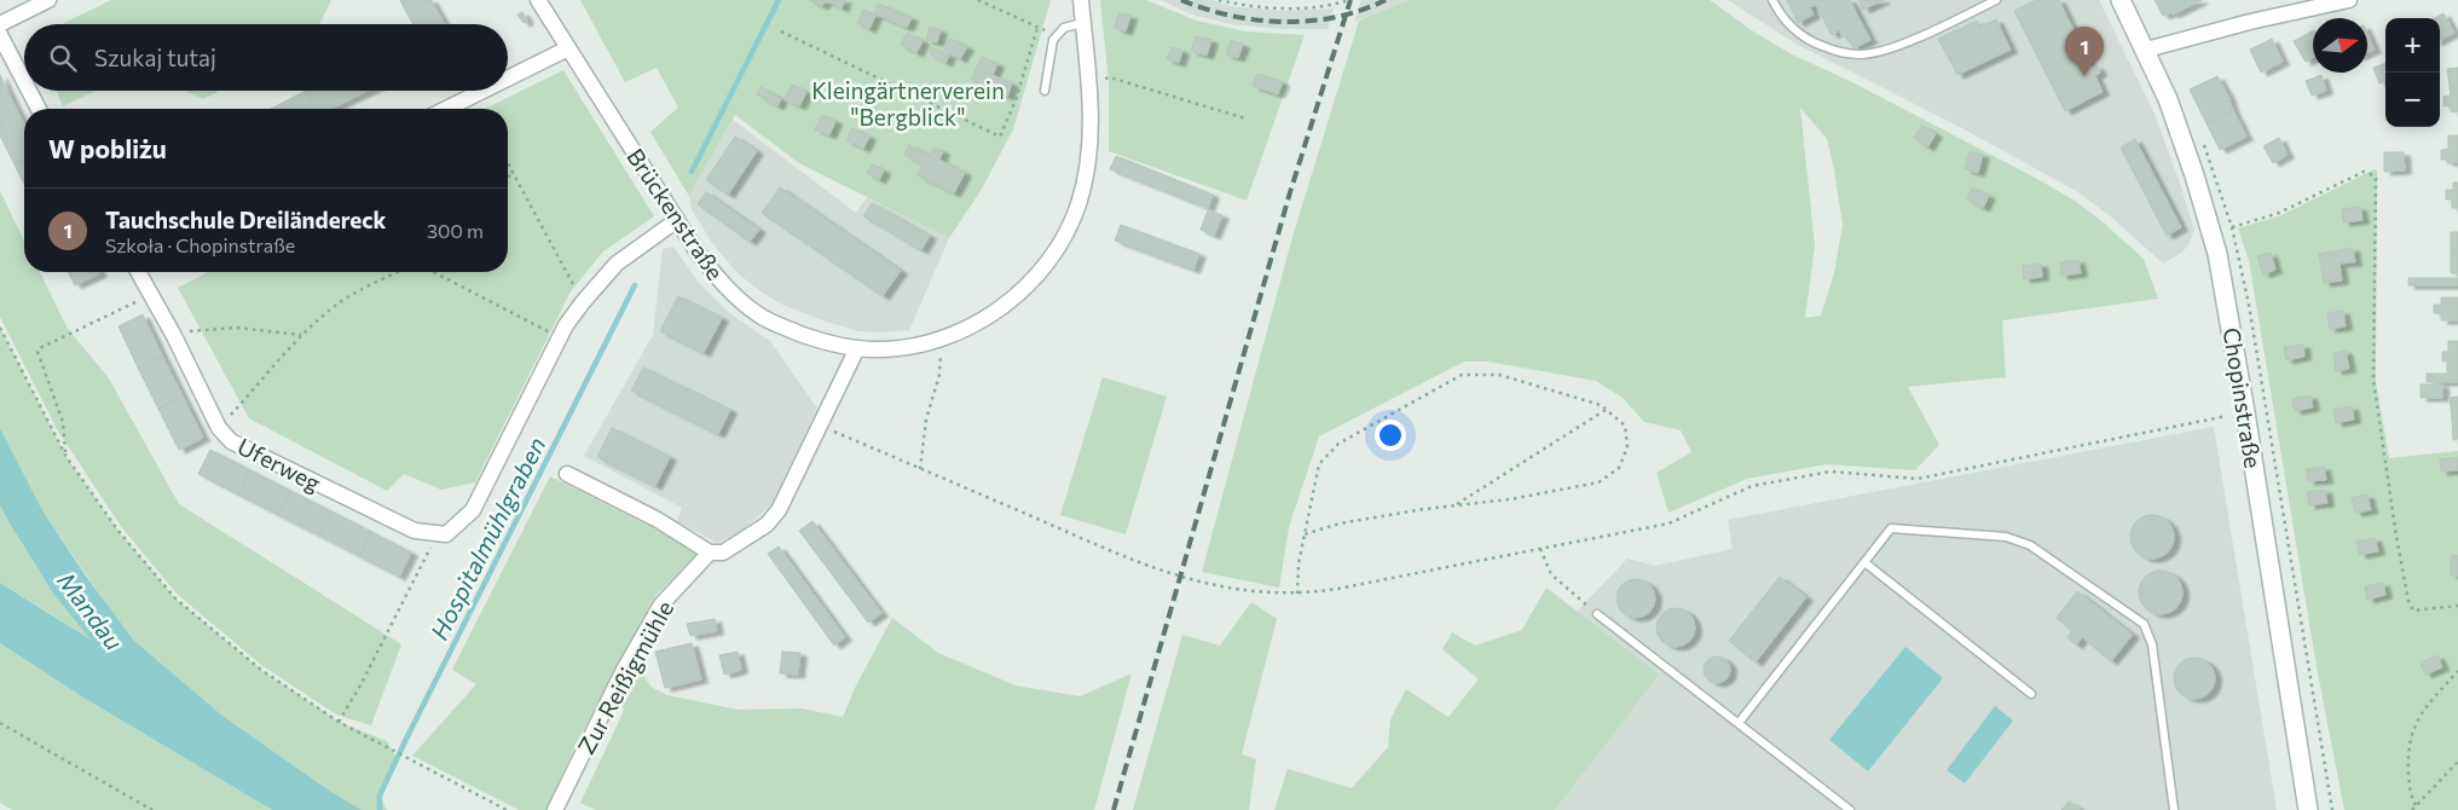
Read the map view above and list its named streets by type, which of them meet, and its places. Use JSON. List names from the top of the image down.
{
  "streets": {
    "main road": ["Chopinstraße"],
    "street": ["Brückenstraße", "Uferweg", "Zur Reißigmühle"]
  },
  "crossings": [
    ["Brückenstraße", "Zur Reißigmühle"]
  ],
  "water": ["Hospitalmühlgraben", "Mandau"],
  "parks": ["Kleingärtnerverein \"Bergblick\""],
  "north": "right",
  "page": {
    "map_buttons": ["+", "−"],
    "search": "Szukaj tutaj",
    "pins": "1",
    "heading": "W pobliżu",
    "list": [
      {
        "mark": "1",
        "name": "Tauchschule Dreiländereck",
        "note": "Szkoła · Chopinstraße",
        "value": "300 m"
      }
    ]
  }
}
